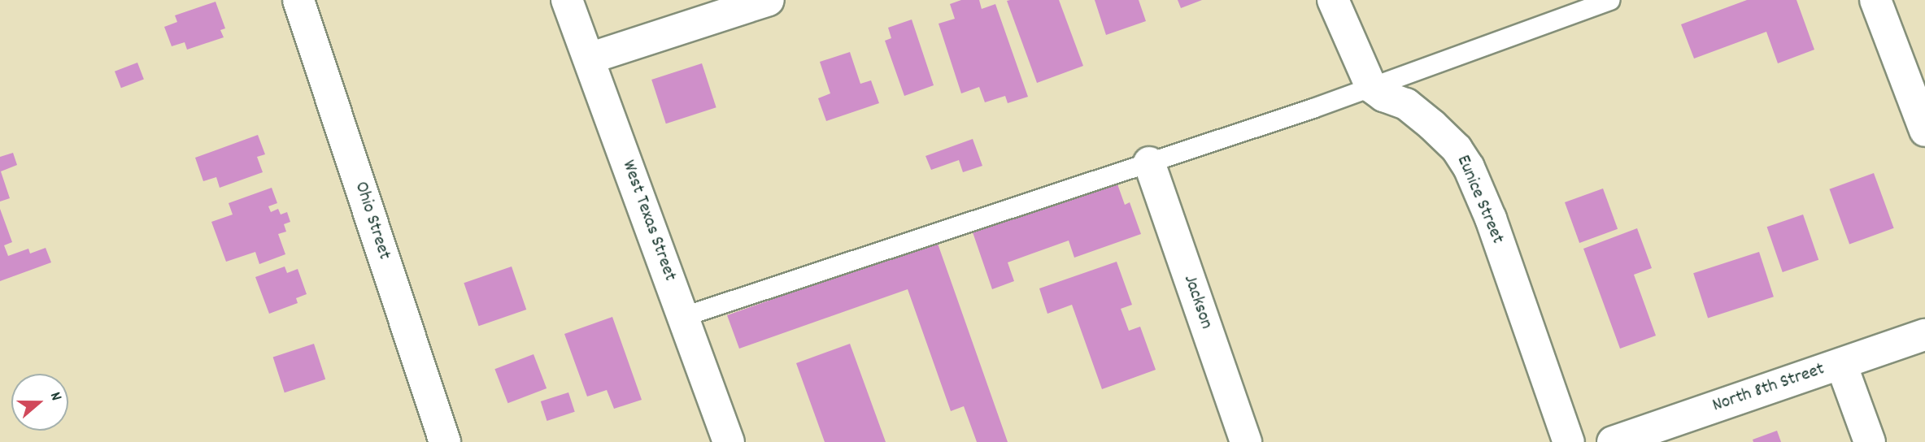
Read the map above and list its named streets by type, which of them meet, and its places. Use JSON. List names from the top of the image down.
{
  "streets": {
    "street": [
      "Eunice Street",
      "Ohio Street",
      "West Texas Street",
      "Jackson",
      "North 8th Street"
    ]
  },
  "north": "right"
}
